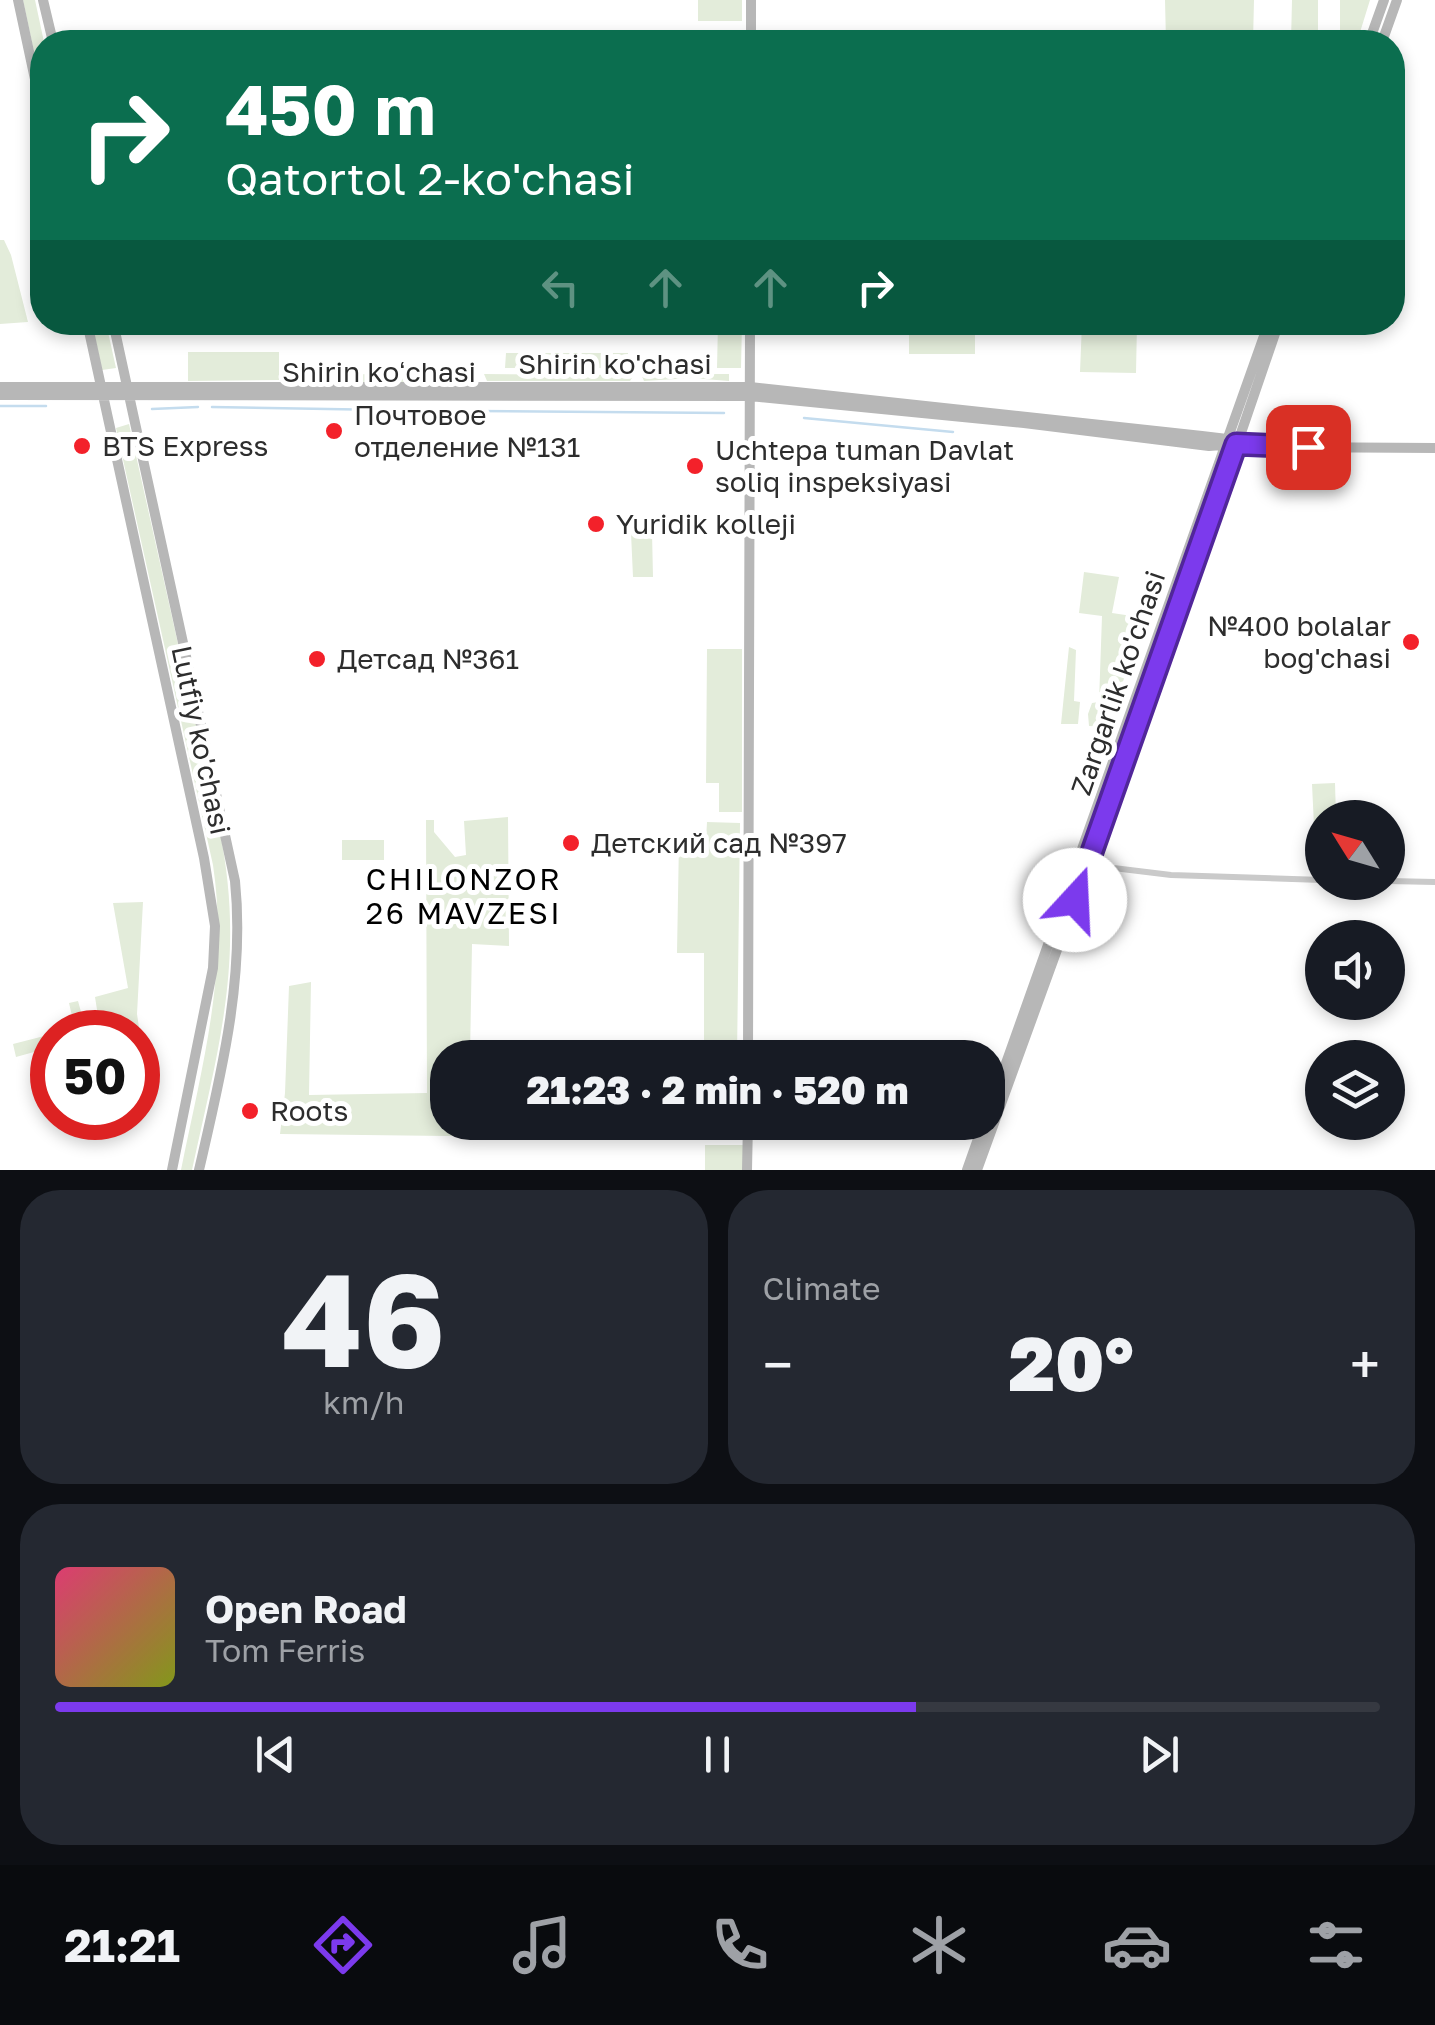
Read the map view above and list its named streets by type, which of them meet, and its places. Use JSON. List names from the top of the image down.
{
  "streets": {
    "main road": ["Shirin ko'chasi", "Zargarlik ko'chasi", "Lutfiy ko'chasi"]
  },
  "crossings": [
    ["Shirin ko'chasi", "Zargarlik ko'chasi"],
    ["Shirin ko'chasi", "Lutfiy ko'chasi"]
  ],
  "districts": ["CHILONZOR 26 MAVZESI"],
  "places": [
    "Почтовое отделение №131",
    "BTS Express",
    "Uchtepa tuman Davlat soliq inspeksiyasi",
    "Yuridik kolleji",
    "№400 bolalar bog'chasi",
    "Детсад №361",
    "Детский сад №397",
    "Roots"
  ],
  "north": "top left",
  "page": {
    "turn": ["450 m", "Qatortol 2-ko'chasi"],
    "limit": "50",
    "trip": "21:23 · 2 min · 520 m",
    "tile": [
      ["46", "km/h"],
      "Climate"
    ],
    "heat": ["−", "20°", "+"],
    "song": ["Open Road", "Tom Ferris"],
    "tabs": "21:21"
  }
}
